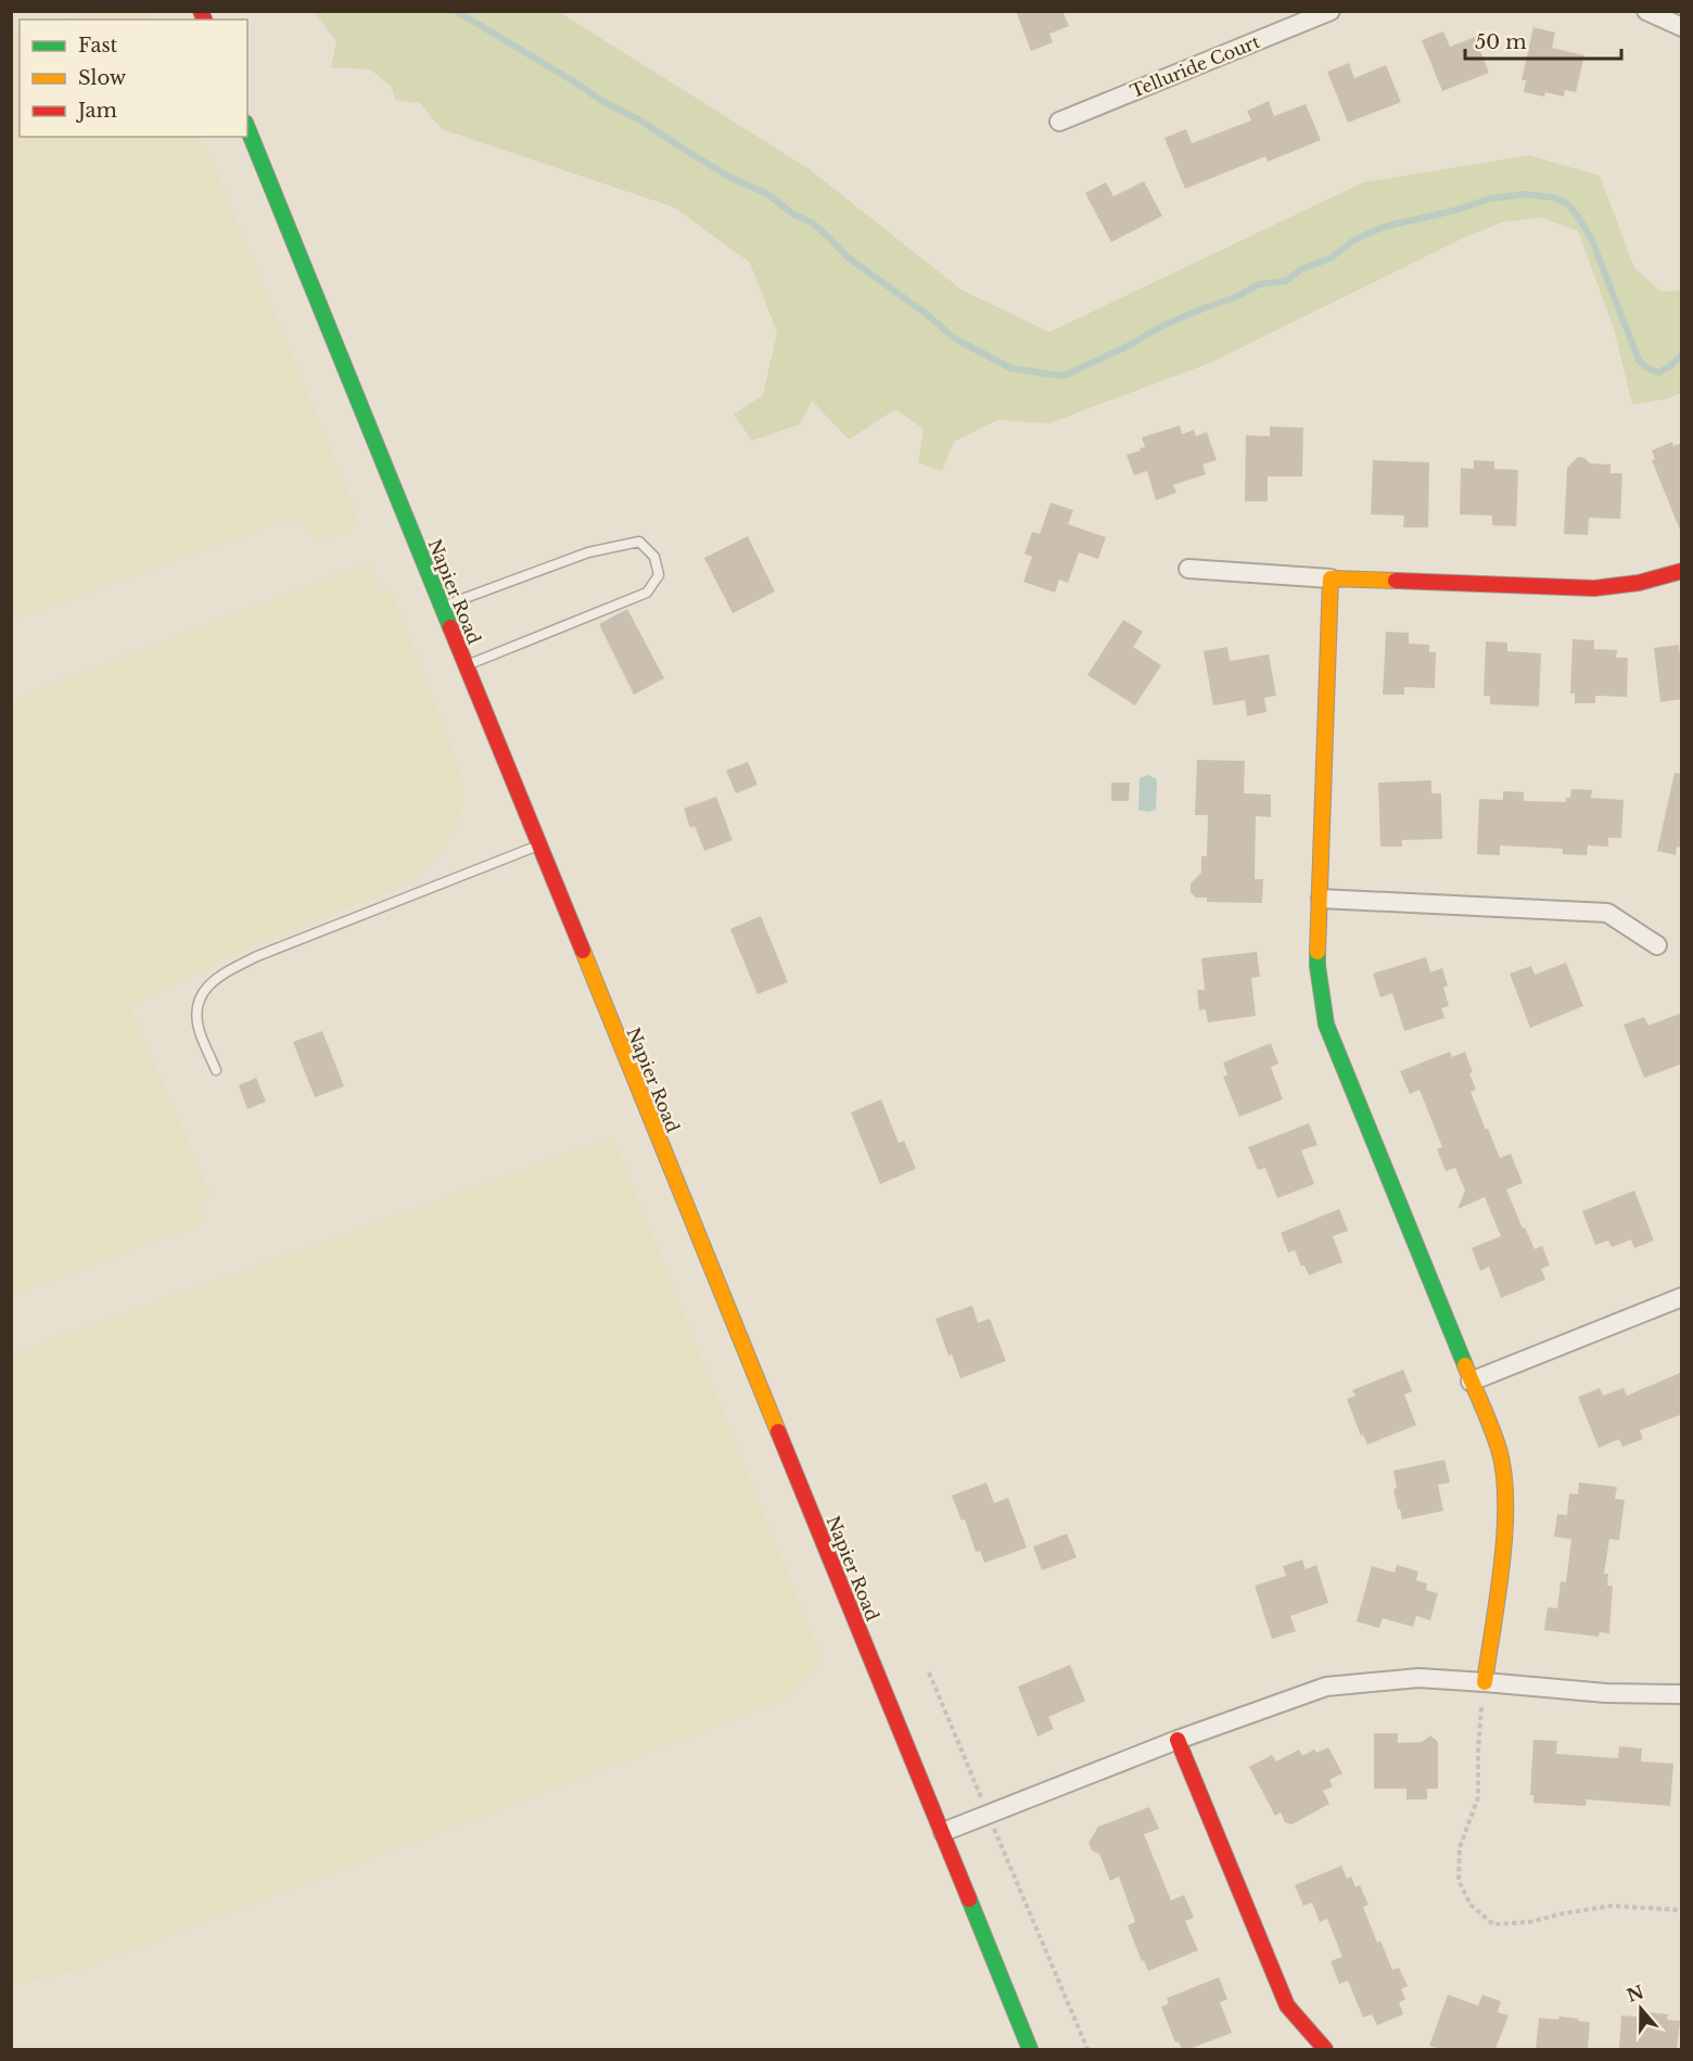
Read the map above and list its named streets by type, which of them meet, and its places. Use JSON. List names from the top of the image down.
{
  "streets": {
    "street": ["Telluride Court", "Napier Road"]
  },
  "legend": ["Fast", "Slow", "Jam"],
  "scale_bar": "50 m",
  "north": "top"
}
